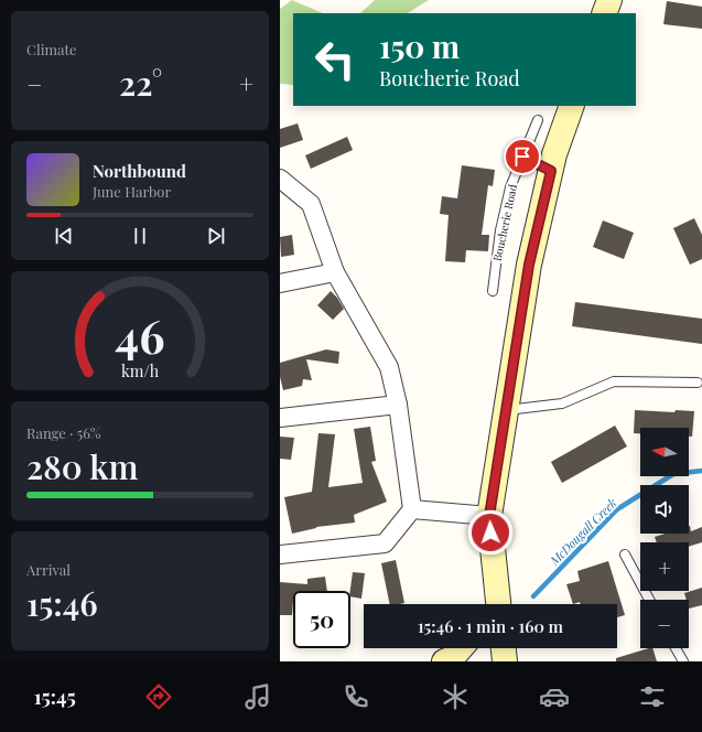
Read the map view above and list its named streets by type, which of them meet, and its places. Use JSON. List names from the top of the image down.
{
  "streets": {
    "lane": ["Boucherie Road"]
  },
  "water": ["McDougall Creek"],
  "north": "left",
  "page": {
    "tile": [
      "Climate",
      ["Range · 56%", "280 km"],
      ["Arrival", "15:46"]
    ],
    "turn": ["150 m", "Boucherie Road"],
    "heat": ["−", "22°", "+"],
    "song": ["Northbound", "June Harbor"],
    "map_buttons": ["+", "−"],
    "limit": "50",
    "trip": "15:46 · 1 min · 160 m",
    "tabs": "15:45",
    "gauge": ["46", "km/h"]
  }
}
